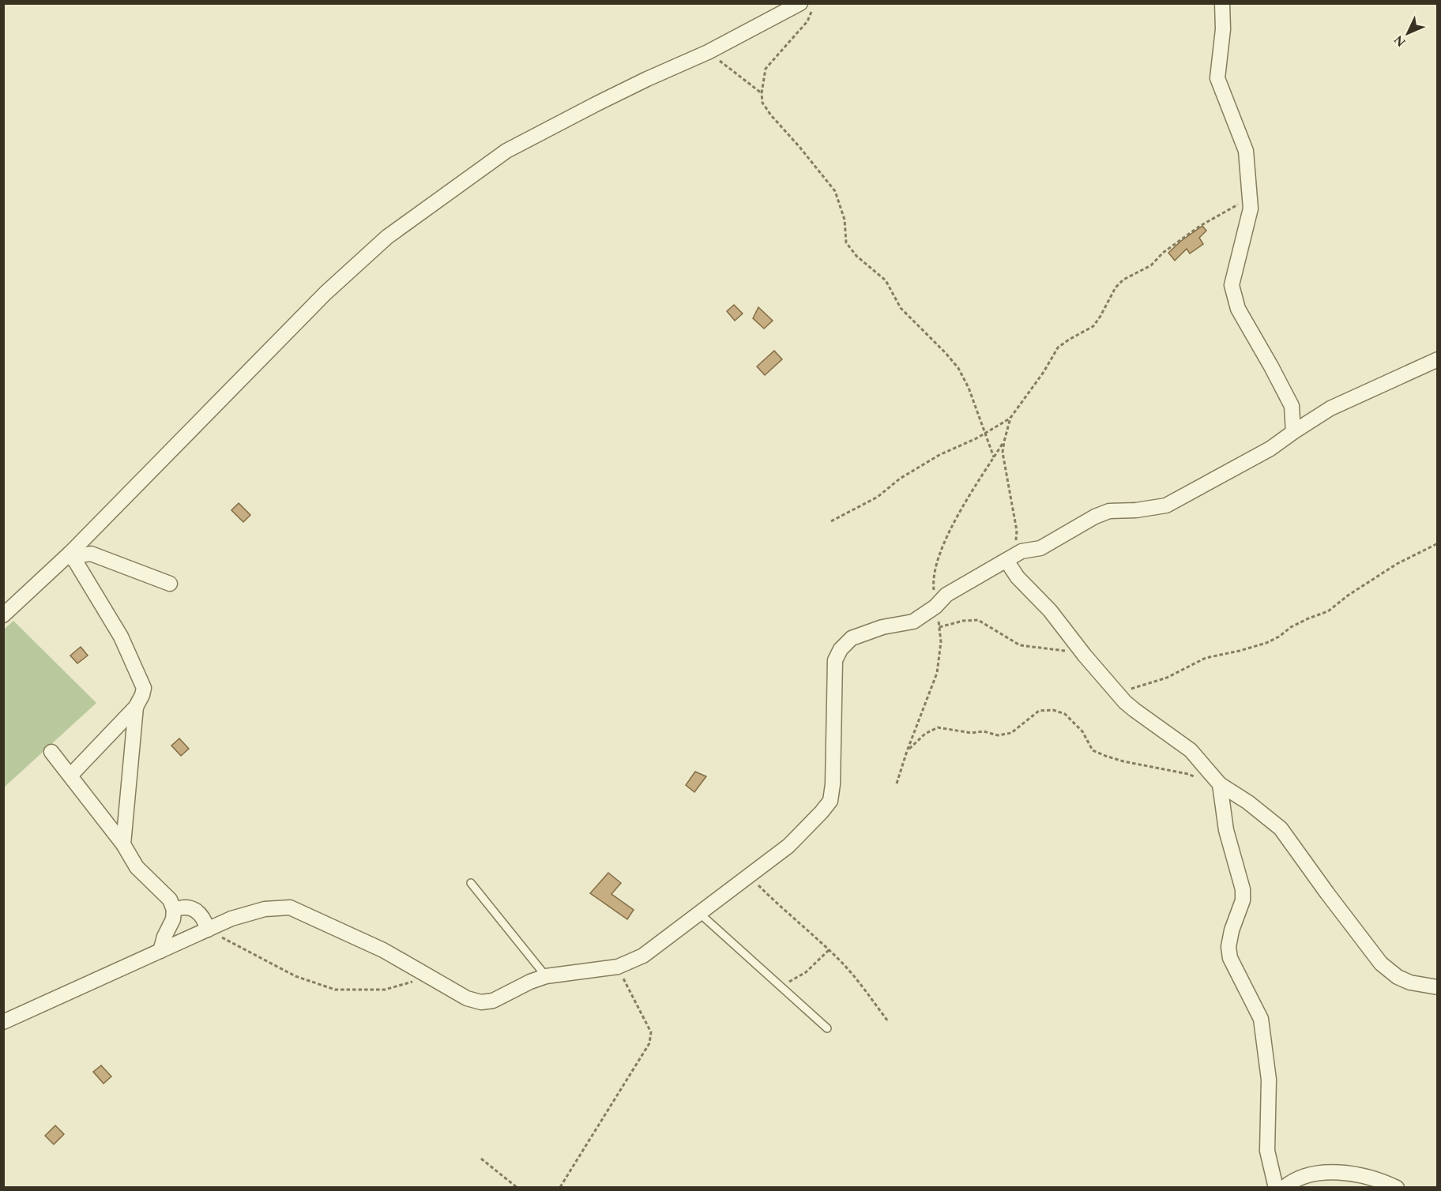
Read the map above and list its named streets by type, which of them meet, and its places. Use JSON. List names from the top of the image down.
{
  "north": "bottom left"
}
